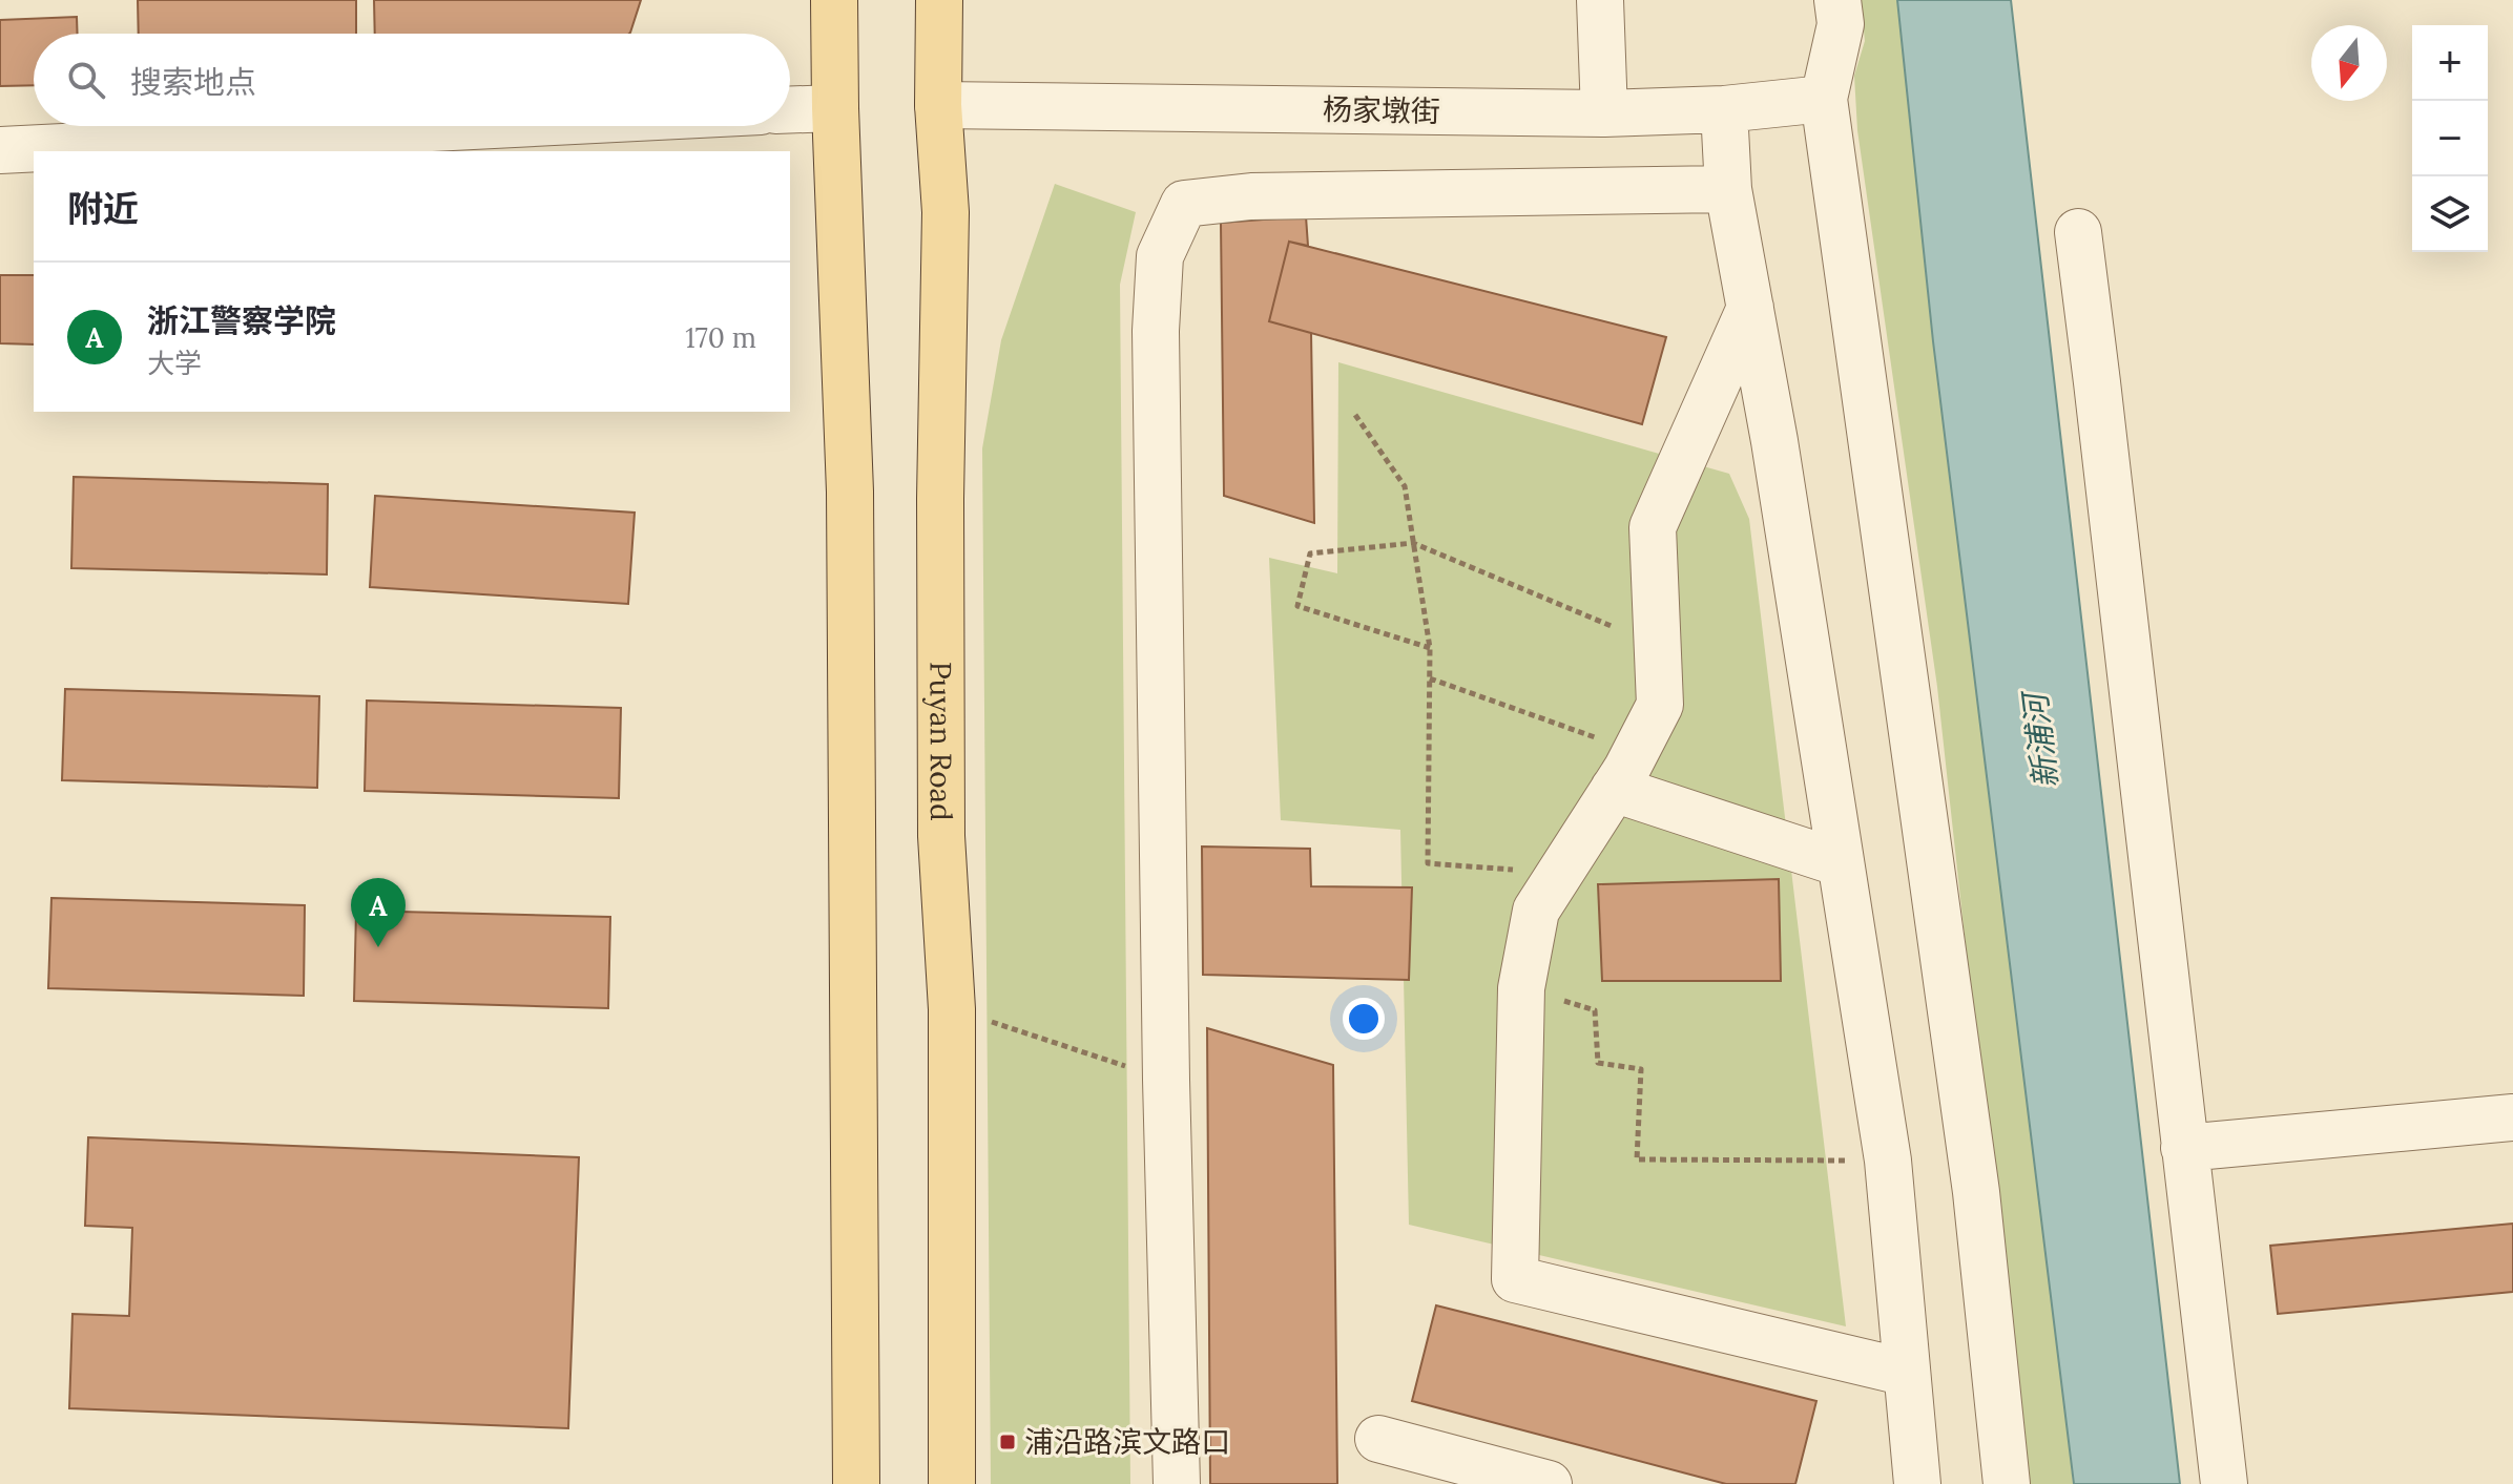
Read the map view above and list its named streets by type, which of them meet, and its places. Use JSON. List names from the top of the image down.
{
  "streets": {
    "main road": ["Puyan Road"],
    "street": ["杨家墩街"]
  },
  "crossings": [
    ["杨家墩街", "Puyan Road"]
  ],
  "water": ["新浦河"],
  "places": {
    "transit": ["浦沿路滨文路口"]
  },
  "north": "bottom",
  "page": {
    "map_buttons": ["+", "−"],
    "search": "搜索地点",
    "heading": "附近",
    "list": [
      {
        "mark": "A",
        "name": "浙江警察学院",
        "note": "大学",
        "value": "170 m"
      }
    ],
    "pins": "A"
  }
}
